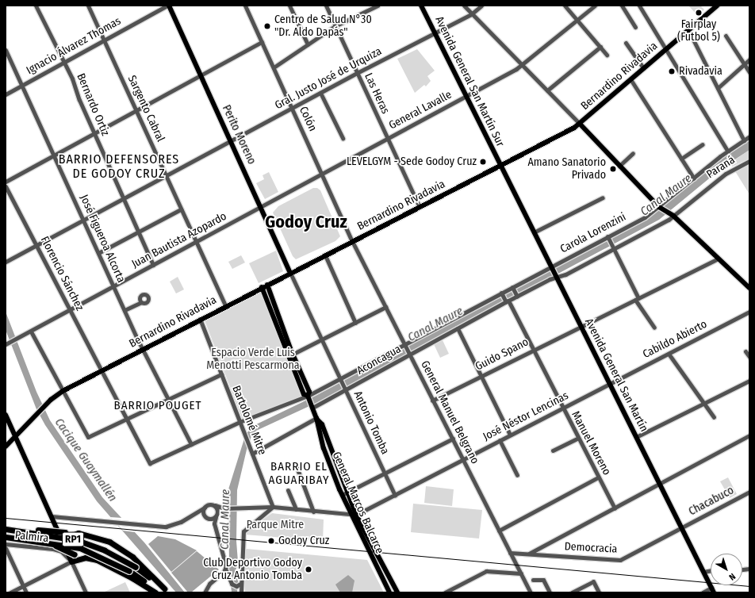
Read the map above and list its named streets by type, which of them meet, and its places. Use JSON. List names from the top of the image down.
{
  "streets": {
    "highway": ["RP1"],
    "main road": [
      "Bernardino Rivadavia",
      "Avenida General San Martín Sur",
      "Perito Moreno",
      "Avenida General San Martín",
      "General Marcos Balcarce"
    ],
    "street": [
      "Ignacio Álvarez Thomas",
      "Gral. Justo José de Urquiza",
      "Las Heras",
      "Bernardo Ortiz",
      "Sargento Cabral",
      "General Lavalle",
      "Colón",
      "Paraná",
      "Carola Lorenzini",
      "José Figueroa Alcorta",
      "Juan Bautista Azopardo",
      "Florencio Sánchez",
      "Cabildo Abierto",
      "Guido Spano",
      "Aconcagua",
      "General Manuel Belgrano",
      "José Néstor Lencinas",
      "Bartolomé Mitre",
      "Antonio Tomba",
      "Manuel Moreno",
      "Chacabuco",
      "Palmira",
      "Democracia"
    ]
  },
  "crossings": [
    ["Ignacio Álvarez Thomas", "Bernardo Ortiz"],
    ["Ignacio Álvarez Thomas", "Sargento Cabral"],
    ["Ignacio Álvarez Thomas", "Perito Moreno"],
    ["Ignacio Álvarez Thomas", "José Figueroa Alcorta"],
    ["Bernardino Rivadavia", "Avenida General San Martín Sur"],
    ["Bernardino Rivadavia", "Las Heras"],
    ["Bernardino Rivadavia", "Sargento Cabral"],
    ["Bernardino Rivadavia", "Colón"],
    ["Bernardino Rivadavia", "Perito Moreno"],
    ["Bernardino Rivadavia", "José Figueroa Alcorta"],
    ["Bernardino Rivadavia", "Florencio Sánchez"],
    ["Bernardino Rivadavia", "Avenida General San Martín"],
    ["Bernardino Rivadavia", "General Manuel Belgrano"],
    ["Bernardino Rivadavia", "Bartolomé Mitre"],
    ["Bernardino Rivadavia", "Antonio Tomba"],
    ["Bernardino Rivadavia", "General Marcos Balcarce"],
    ["Gral. Justo José de Urquiza", "Avenida General San Martín Sur"],
    ["Gral. Justo José de Urquiza", "Las Heras"],
    ["Gral. Justo José de Urquiza", "Bernardo Ortiz"],
    ["Gral. Justo José de Urquiza", "Sargento Cabral"],
    ["Gral. Justo José de Urquiza", "Colón"],
    ["Gral. Justo José de Urquiza", "Perito Moreno"],
    ["Gral. Justo José de Urquiza", "José Figueroa Alcorta"],
    ["Gral. Justo José de Urquiza", "Florencio Sánchez"],
    ["Avenida General San Martín Sur", "General Lavalle"],
    ["Avenida General San Martín Sur", "Avenida General San Martín"],
    ["Las Heras", "General Lavalle"],
    ["Bernardo Ortiz", "Juan Bautista Azopardo"],
    ["Sargento Cabral", "Juan Bautista Azopardo"],
    ["General Lavalle", "Colón"],
    ["General Lavalle", "Perito Moreno"],
    ["General Lavalle", "Juan Bautista Azopardo"],
    ["Colón", "General Manuel Belgrano"],
    ["Perito Moreno", "Juan Bautista Azopardo"],
    ["Perito Moreno", "Antonio Tomba"],
    ["Paraná", "Aconcagua"],
    ["Paraná", "Avenida General San Martín"],
    ["Carola Lorenzini", "José Figueroa Alcorta"],
    ["Carola Lorenzini", "Florencio Sánchez"],
    ["Carola Lorenzini", "Avenida General San Martín"],
    ["Carola Lorenzini", "General Manuel Belgrano"],
    ["Carola Lorenzini", "Bartolomé Mitre"],
    ["Carola Lorenzini", "Antonio Tomba"],
    ["Carola Lorenzini", "Manuel Moreno"],
    ["Carola Lorenzini", "General Marcos Balcarce"],
    ["José Figueroa Alcorta", "Juan Bautista Azopardo"],
    ["Juan Bautista Azopardo", "Florencio Sánchez"],
    ["Cabildo Abierto", "Avenida General San Martín"],
    ["Cabildo Abierto", "José Néstor Lencinas"],
    ["Guido Spano", "Avenida General San Martín"],
    ["Guido Spano", "General Manuel Belgrano"],
    ["Guido Spano", "Manuel Moreno"],
    ["Aconcagua", "Avenida General San Martín"],
    ["Aconcagua", "General Manuel Belgrano"],
    ["Aconcagua", "Antonio Tomba"],
    ["Aconcagua", "Manuel Moreno"],
    ["Aconcagua", "General Marcos Balcarce"],
    ["Avenida General San Martín", "José Néstor Lencinas"],
    ["Avenida General San Martín", "Chacabuco"],
    ["Avenida General San Martín", "Democracia"],
    ["General Manuel Belgrano", "José Néstor Lencinas"],
    ["General Manuel Belgrano", "Democracia"],
    ["José Néstor Lencinas", "Bartolomé Mitre"],
    ["José Néstor Lencinas", "Antonio Tomba"],
    ["José Néstor Lencinas", "Manuel Moreno"],
    ["José Néstor Lencinas", "General Marcos Balcarce"],
    ["Chacabuco", "Democracia"]
  ],
  "districts": [
    "BARRIO DEFENSORES DE GODOY CRUZ",
    "Godoy Cruz",
    "BARRIO POUGET",
    "BARRIO EL AGUARIBAY"
  ],
  "water": ["Canal Maure", "Cacique Guaymallén"],
  "parks": ["Espacio Verde Luis Menotti Pescarmona", "Parque Mitre"],
  "places": [
    "Fairplay (Futbol 5)",
    "Centro de Salud N°30 \"Dr. Aldo Dapás\"",
    "Rivadavia",
    "LEVELGYM - Sede Godoy Cruz",
    "Amano Sanatorio Privado",
    "Godoy Cruz",
    "Club Deportivo Godoy Cruz Antonio Tomba"
  ],
  "north": "bottom right"
}
